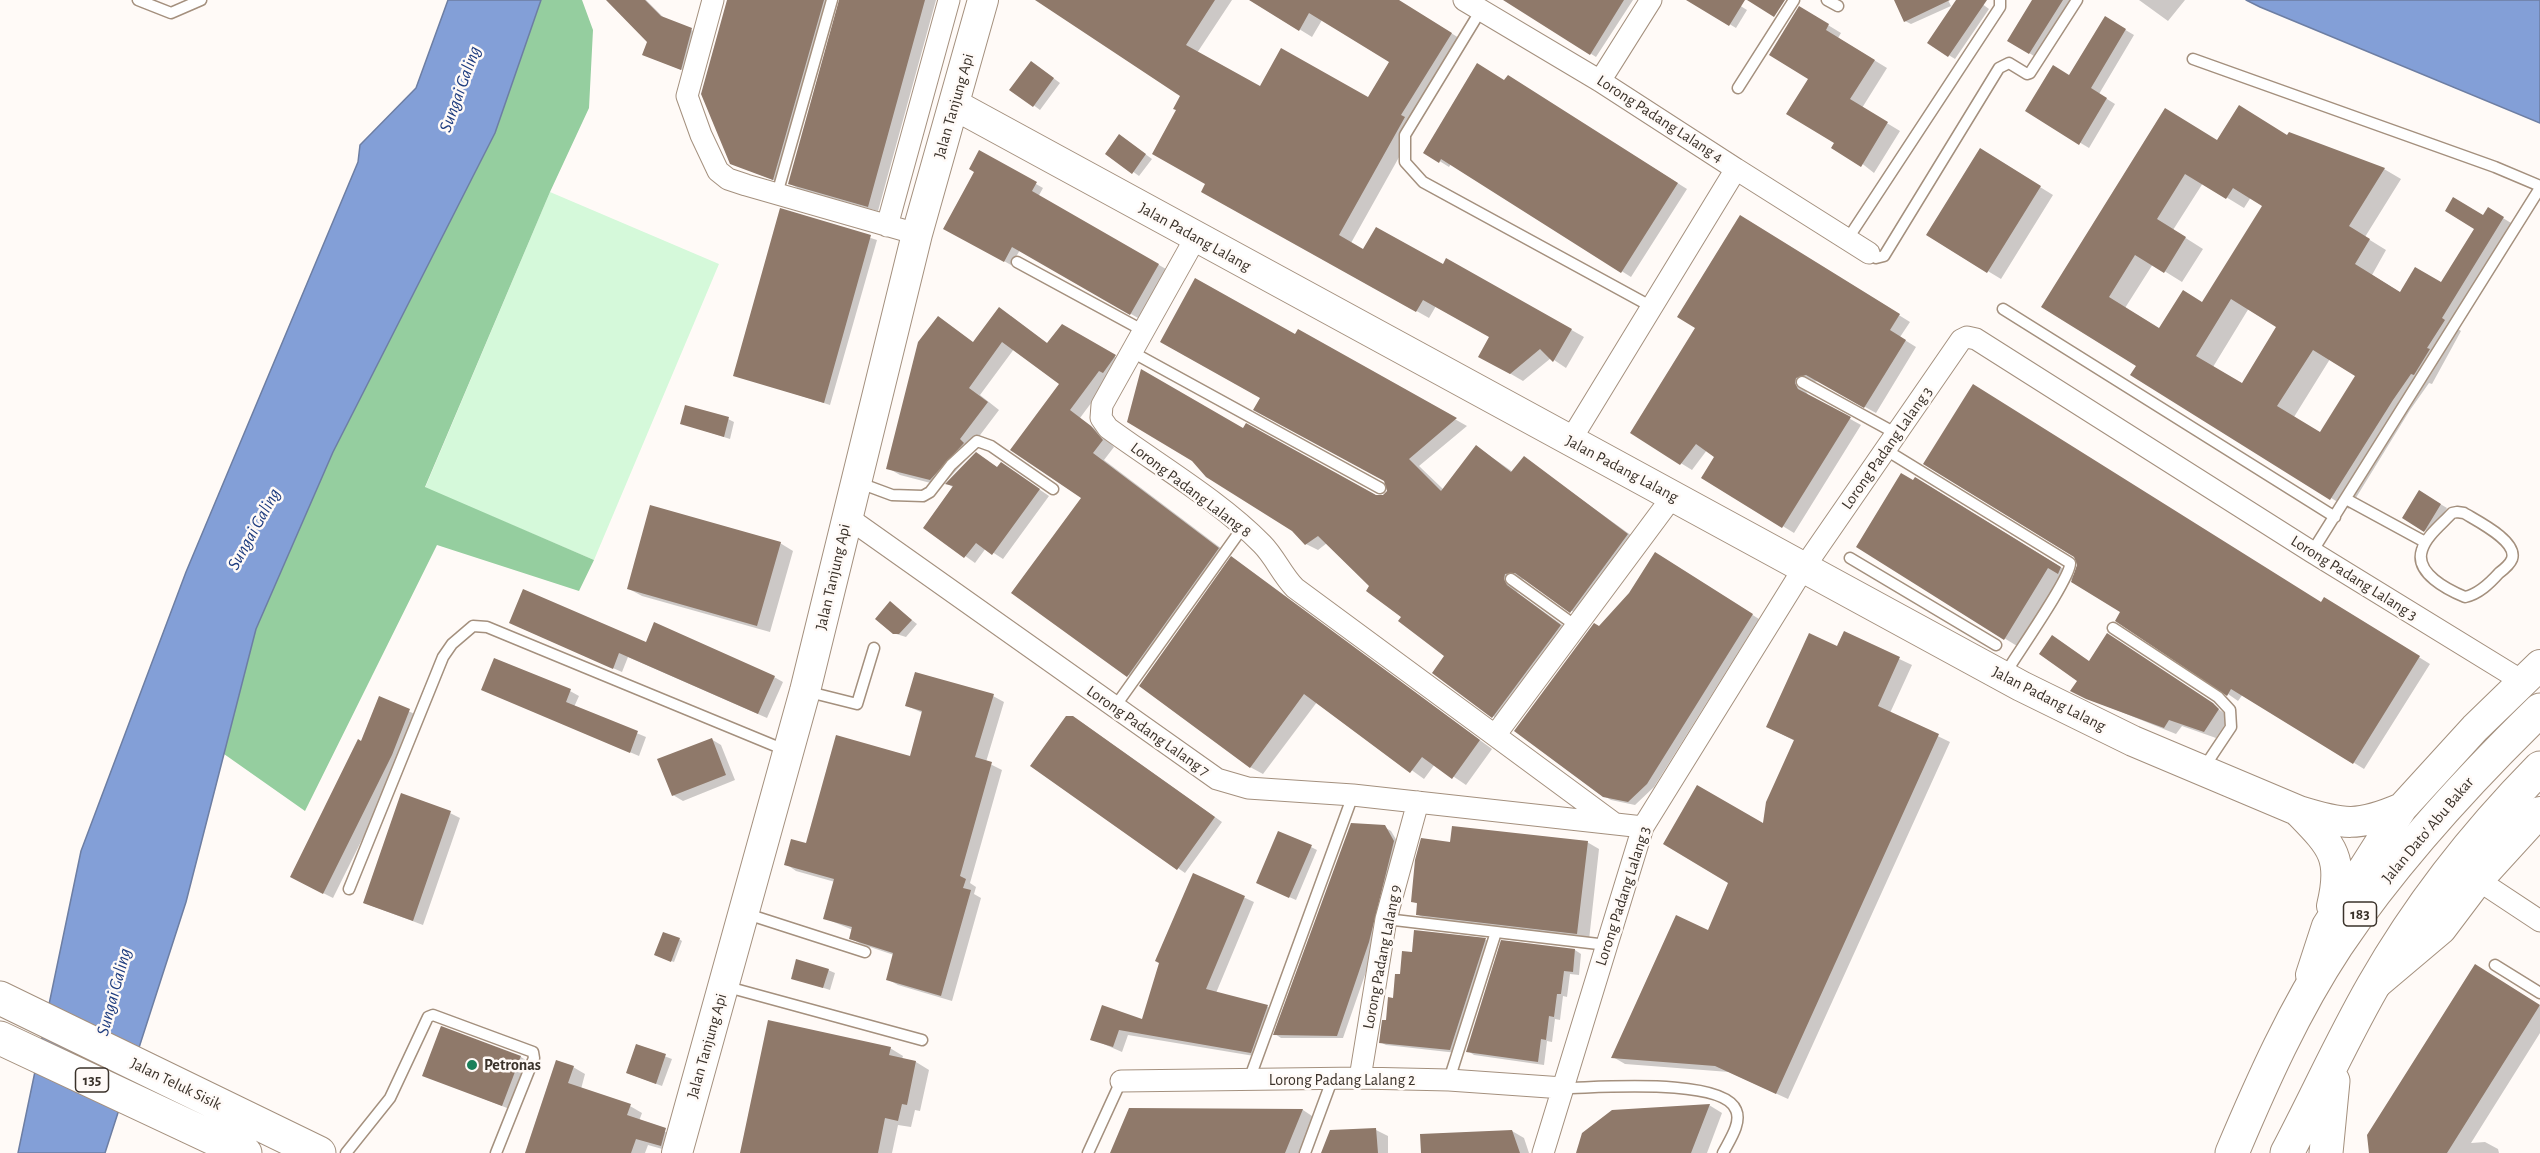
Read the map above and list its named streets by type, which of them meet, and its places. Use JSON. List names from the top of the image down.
{
  "streets": {
    "main road": [
      "Jalan Dato' Abu Bakar",
      "183",
      "135",
      "Jalan Teluk Sisik"
    ],
    "street": [
      "Jalan Tanjung Api",
      "Lorong Padang Lalang 4",
      "Jalan Padang Lalang",
      "Lorong Padang Lalang 3",
      "Lorong Padang Lalang 8",
      "Lorong Padang Lalang 7",
      "Lorong Padang Lalang 9",
      "Lorong Padang Lalang 2"
    ]
  },
  "crossings": [
    ["Jalan Tanjung Api", "Jalan Padang Lalang"],
    ["Jalan Tanjung Api", "Lorong Padang Lalang 7"],
    ["Lorong Padang Lalang 4", "Jalan Padang Lalang"],
    ["Jalan Padang Lalang", "Lorong Padang Lalang 3"],
    ["Jalan Padang Lalang", "Lorong Padang Lalang 8"],
    ["Lorong Padang Lalang 3", "Lorong Padang Lalang 7"],
    ["Lorong Padang Lalang 3", "Lorong Padang Lalang 2"],
    ["Lorong Padang Lalang 8", "Lorong Padang Lalang 7"],
    ["Lorong Padang Lalang 7", "Lorong Padang Lalang 9"],
    ["Lorong Padang Lalang 9", "Lorong Padang Lalang 2"]
  ],
  "water": ["Sungai Galing"],
  "places": ["Petronas"]
}
